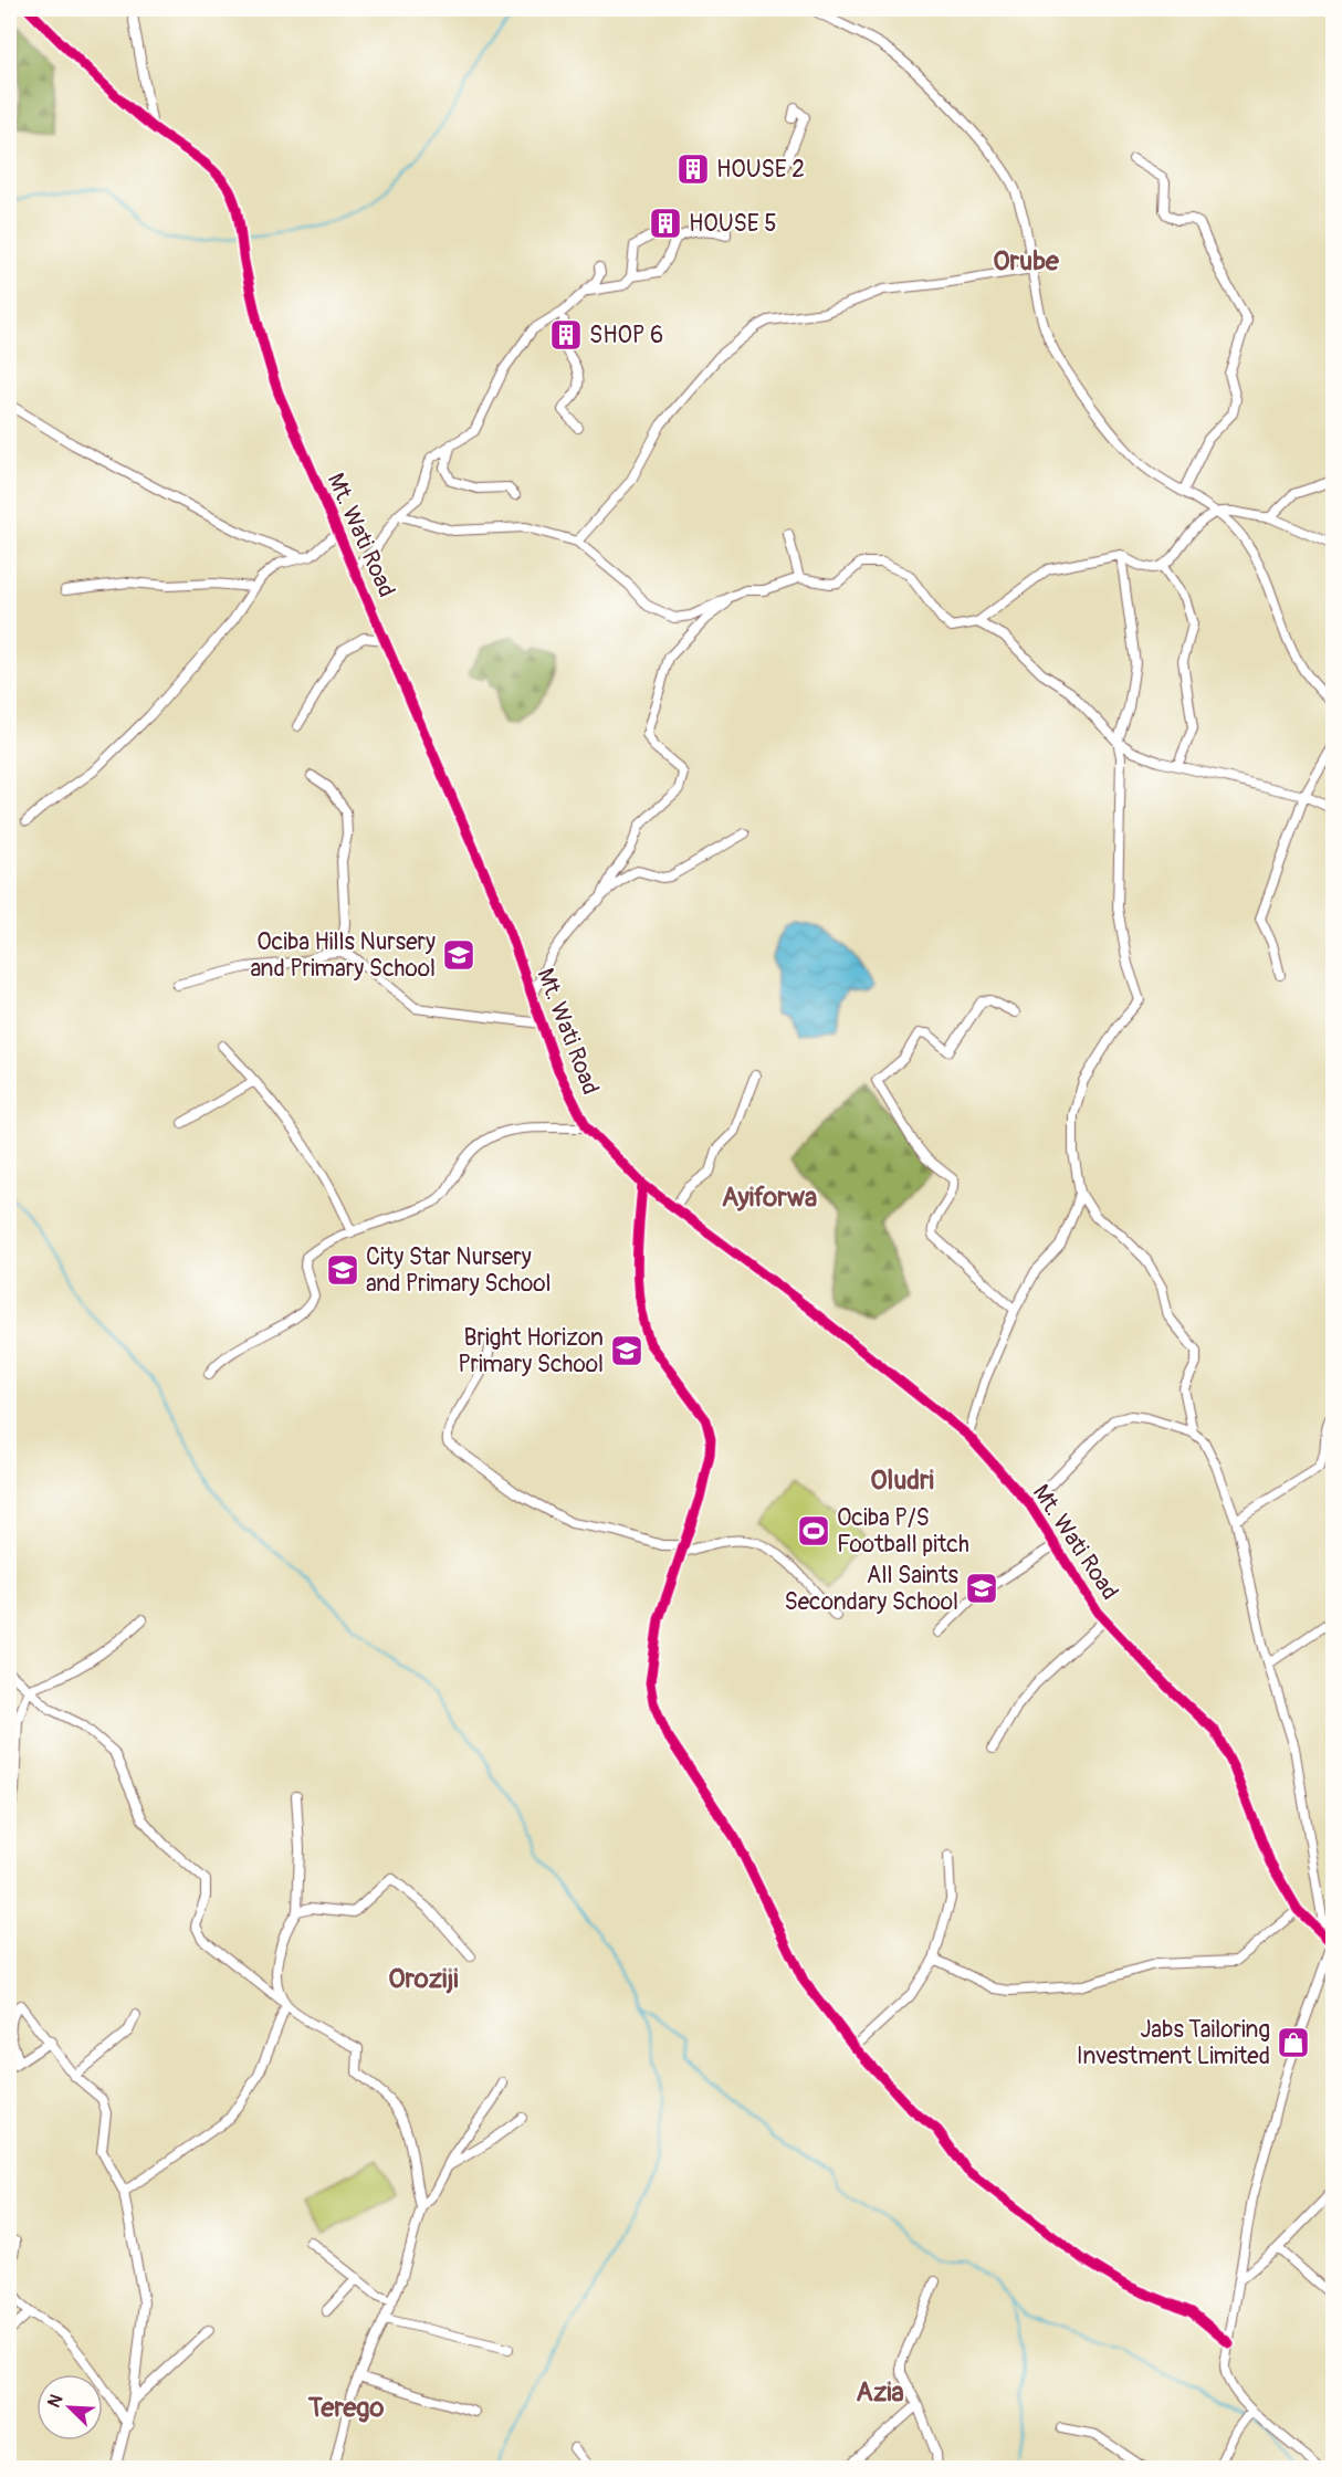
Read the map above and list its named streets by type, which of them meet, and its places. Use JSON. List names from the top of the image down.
{
  "streets": {
    "street": ["Mt. Wati Road"]
  },
  "districts": [
    "Orube",
    "Ayiforwa",
    "Oludri",
    "Oroziji",
    "Azia",
    "Terego"
  ],
  "places": {
    "building": ["HOUSE 2", "HOUSE 5", "SHOP 6"],
    "school or university": [
      "Ociba Hills Nursery and Primary School",
      "City Star Nursery and Primary School",
      "Bright Horizon Primary School",
      "All Saints Secondary School"
    ],
    "sports": ["Ociba P/S Football pitch"],
    "shop": ["Jabs Tailoring Investment Limited"]
  },
  "north": "top left"
}
